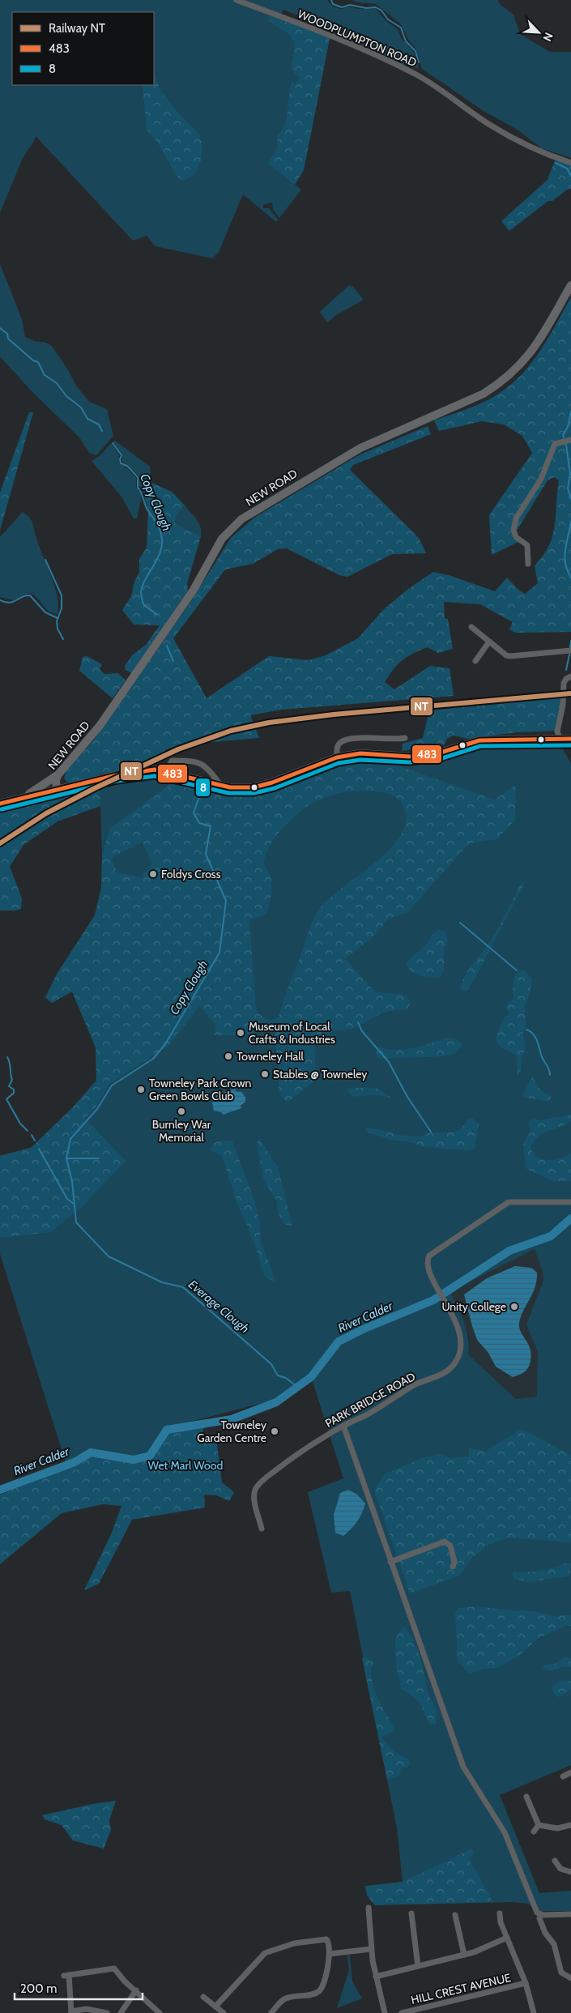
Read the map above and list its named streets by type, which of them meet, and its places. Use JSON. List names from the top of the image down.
{
  "streets": {
    "highway": ["NEW ROAD"],
    "street": ["WOODPLUMPTON ROAD", "PARK BRIDGE ROAD", "HILL CREST AVENUE"]
  },
  "water": ["Copy Clough", "Everage Clough", "River Calder"],
  "parks": ["Wet Marl Wood"],
  "places": [
    "Foldys Cross",
    "Museum of Local Crafts & Industries",
    "Towneley Hall",
    "Stables @ Towneley",
    "Towneley Park Crown Green Bowls Club",
    "Burnley War Memorial",
    "Unity College",
    "Towneley Garden Centre"
  ],
  "lines": ["rail line NT", "transit line 483", "transit line 8"],
  "legend": ["Railway NT", "483", "8"],
  "scale_bar": "200 m",
  "north": "bottom right"
}
